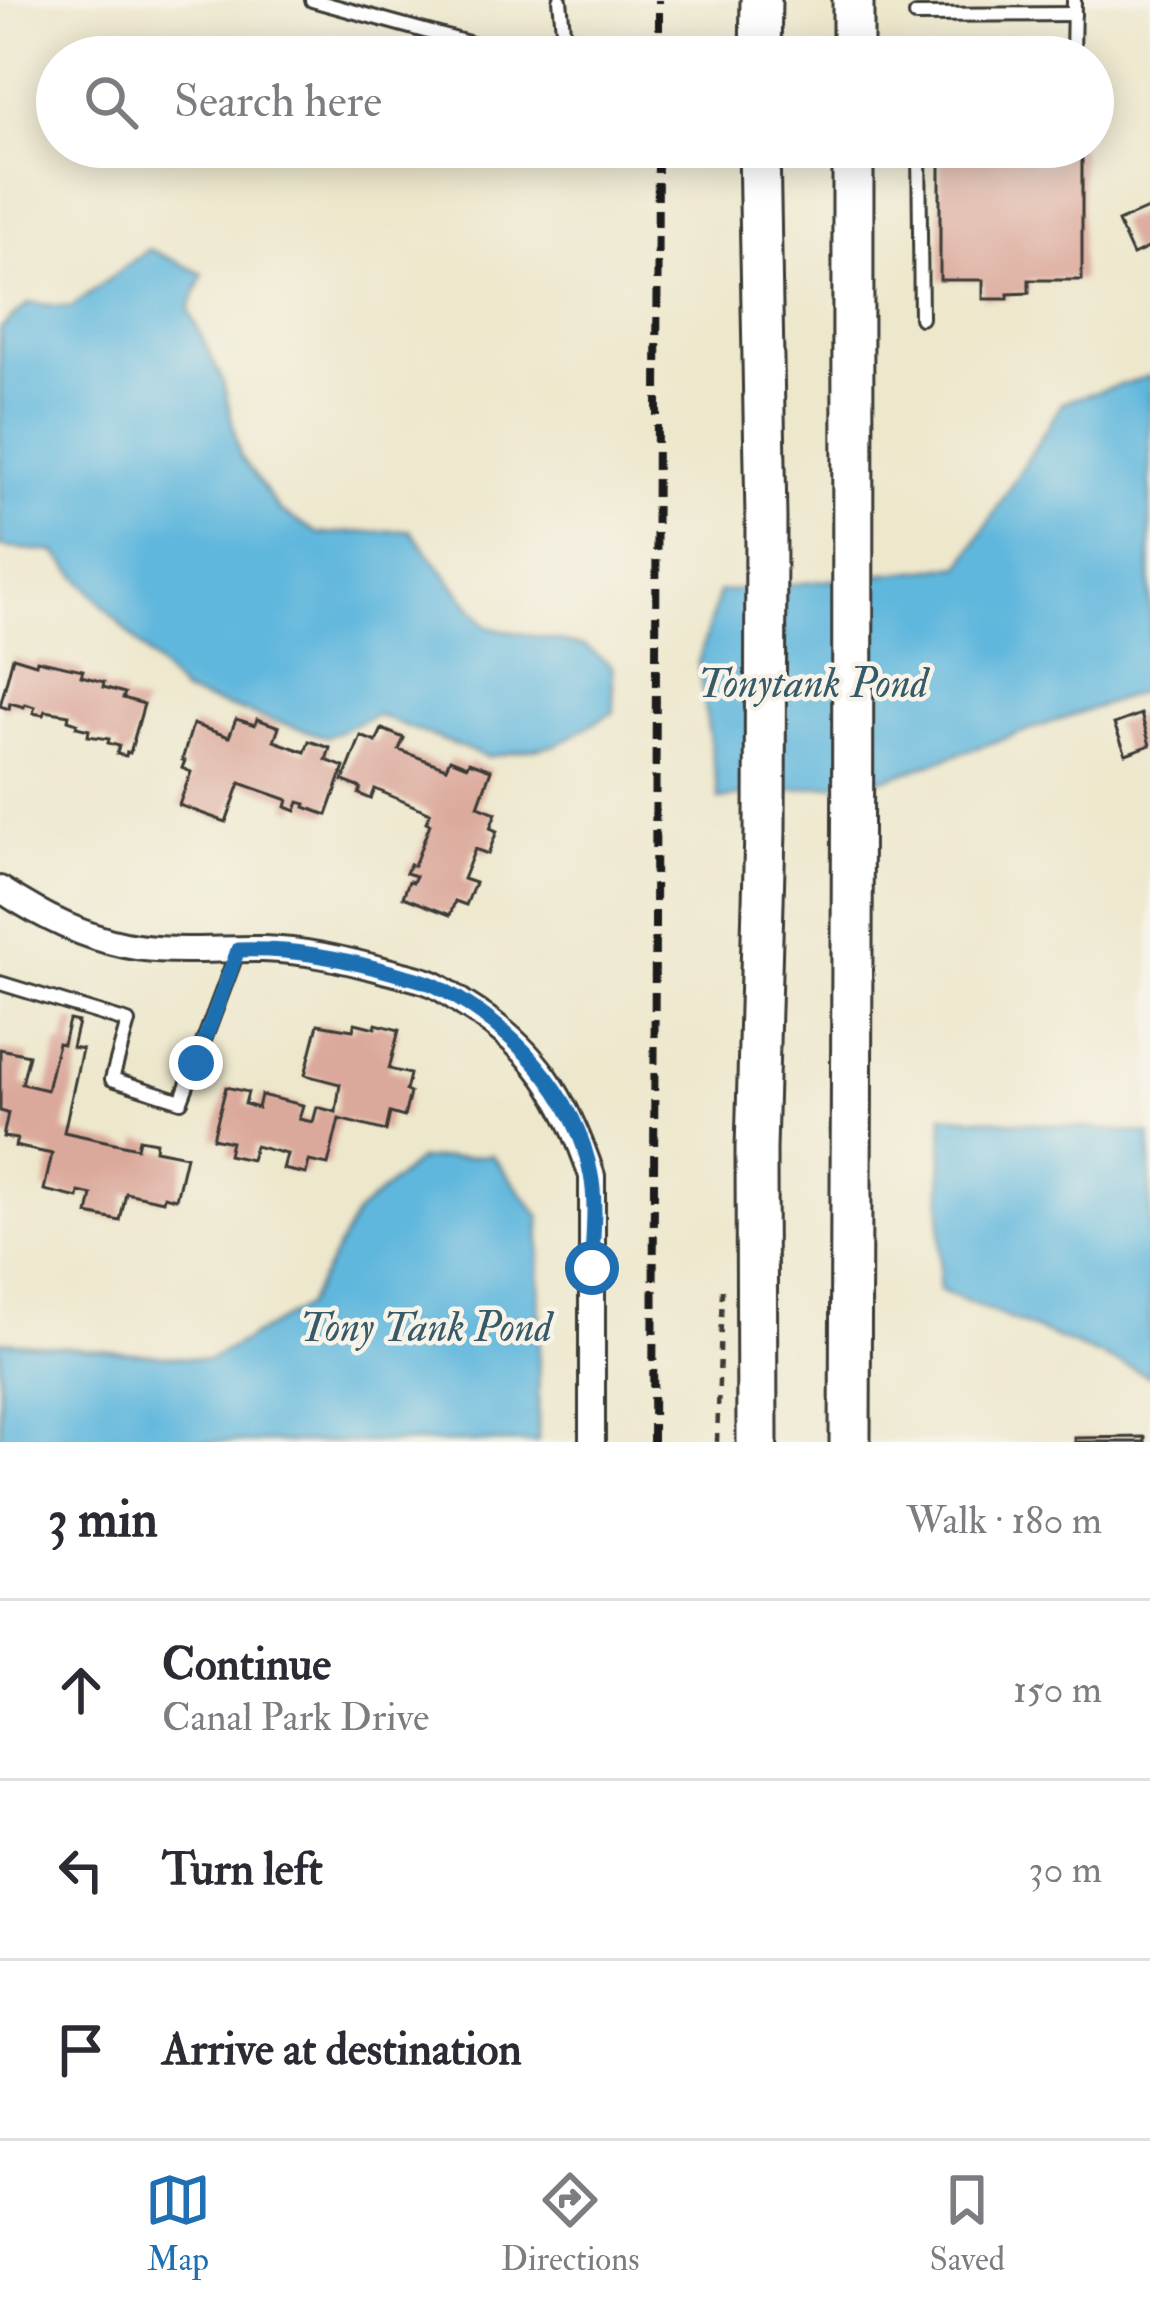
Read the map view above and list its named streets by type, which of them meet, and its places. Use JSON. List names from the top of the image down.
{
  "water": ["Tonytank Pond", "Tony Tank Pond"],
  "page": {
    "search": "Search here",
    "heading": ["3 min", "Walk · 180 m"],
    "list": [
      ["Continue", "Canal Park Drive", "150 m"],
      ["Turn left", "30 m"],
      "Arrive at destination"
    ],
    "nav": ["Map", "Directions", "Saved"]
  }
}
